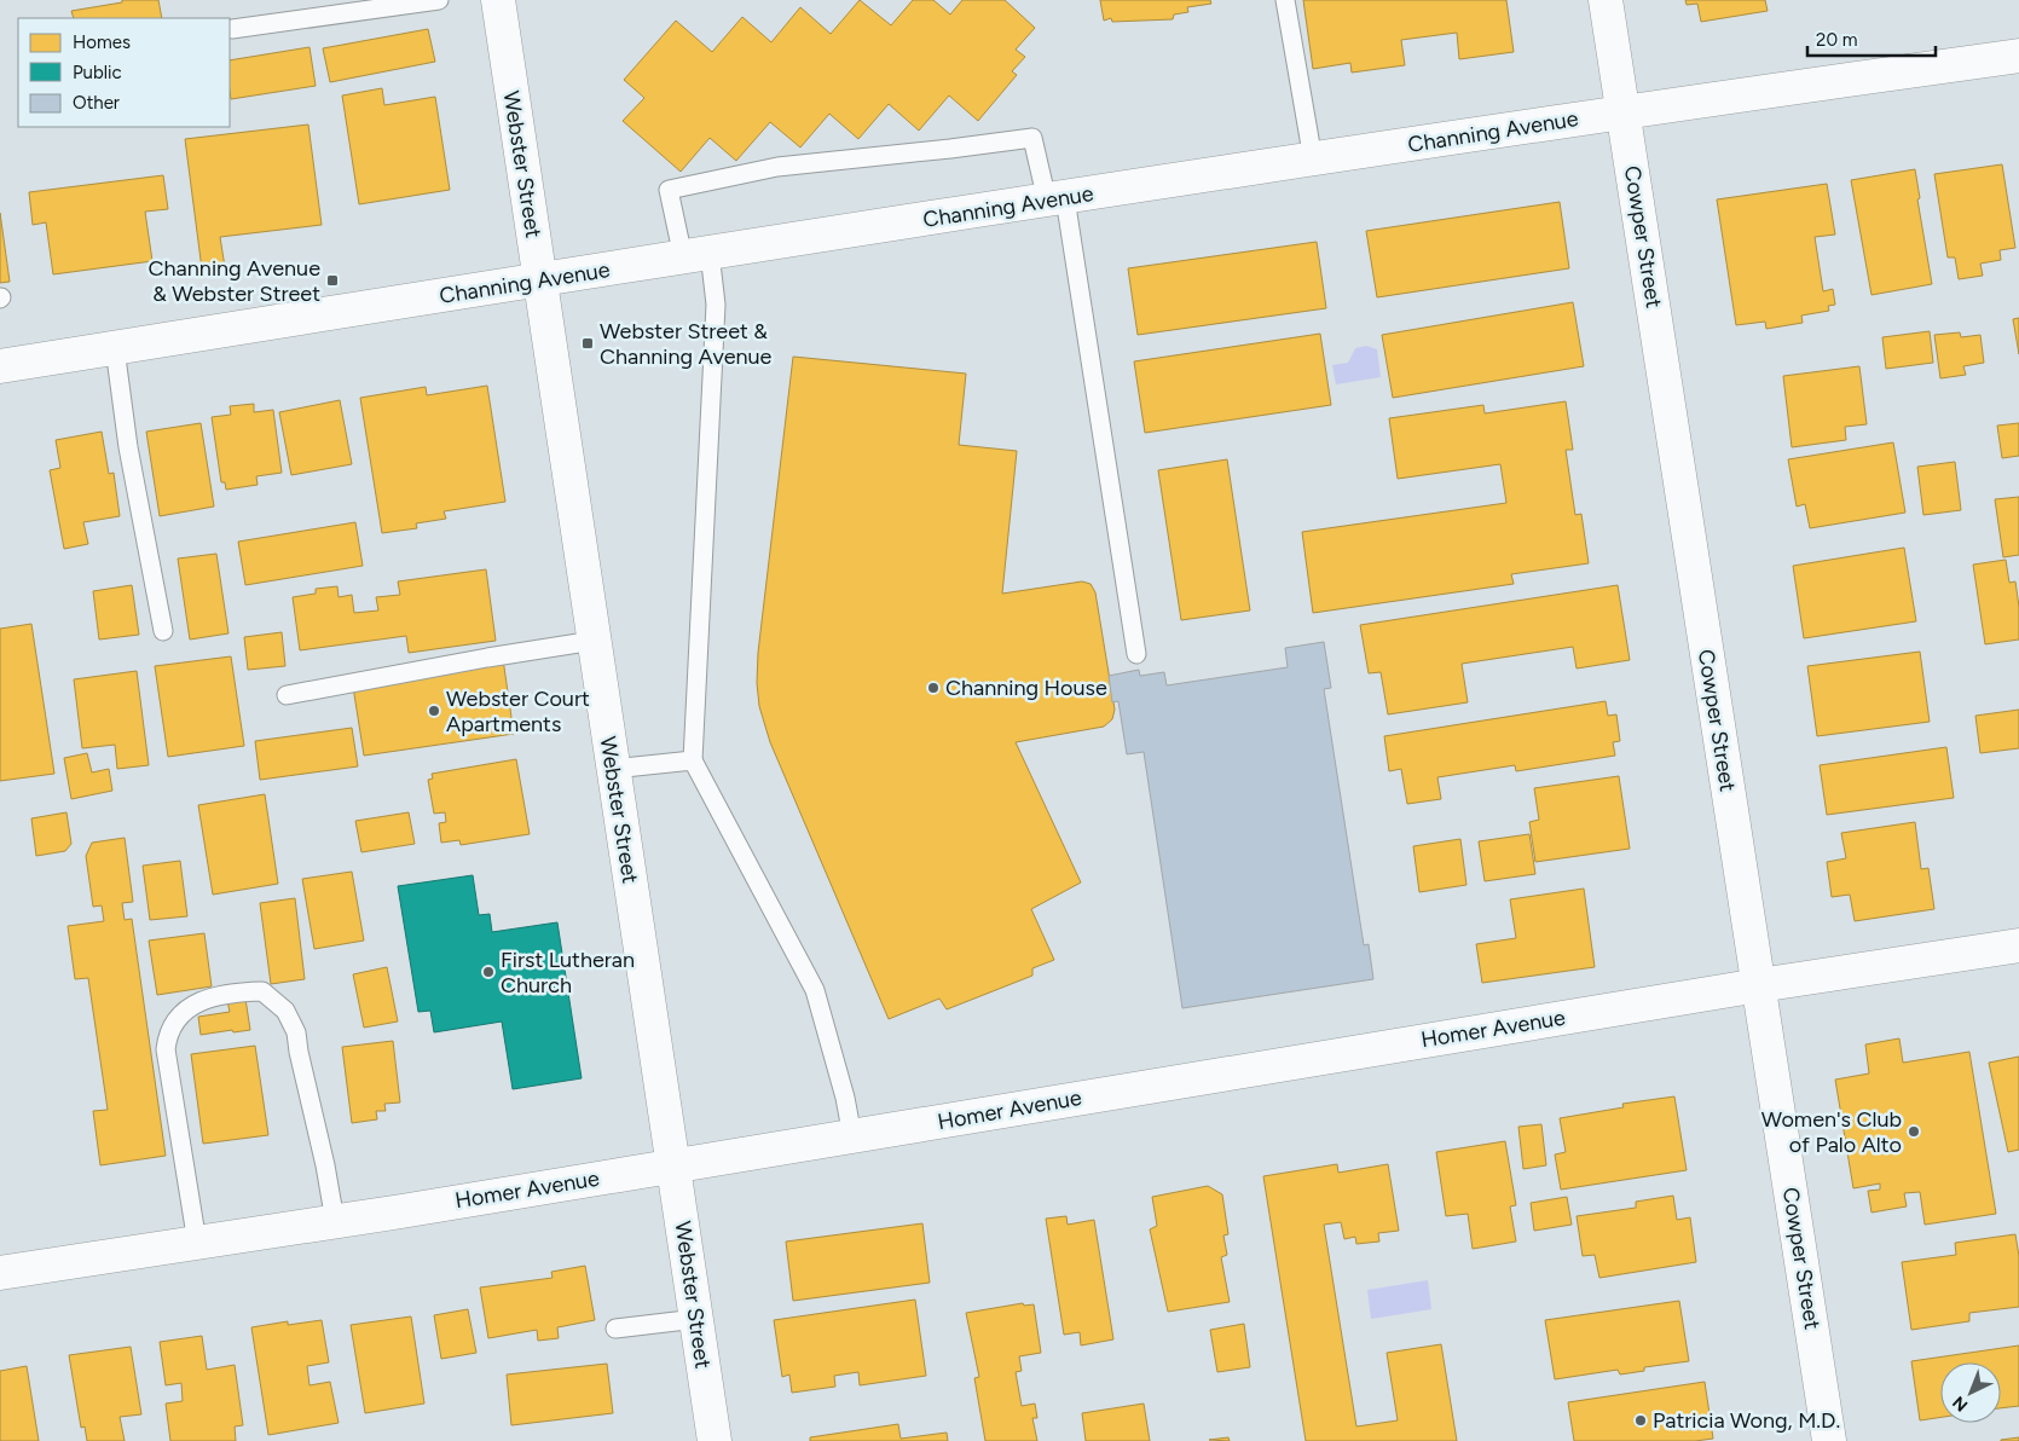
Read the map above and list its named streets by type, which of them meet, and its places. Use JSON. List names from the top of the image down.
{
  "streets": {
    "street": [
      "Channing Avenue",
      "Webster Street",
      "Cowper Street",
      "Homer Avenue"
    ]
  },
  "crossings": [
    ["Channing Avenue", "Webster Street"],
    ["Channing Avenue", "Cowper Street"],
    ["Webster Street", "Homer Avenue"],
    ["Cowper Street", "Homer Avenue"]
  ],
  "places": {
    "transit": ["Channing Avenue & Webster Street", "Webster Street & Channing Avenue"],
    "other": [
      "Channing House",
      "Webster Court Apartments",
      "First Lutheran Church",
      "Women's Club of Palo Alto",
      "Patricia Wong, M.D."
    ]
  },
  "legend": ["Homes", "Public", "Other"],
  "scale_bar": "20 m",
  "north": "bottom left"
}
